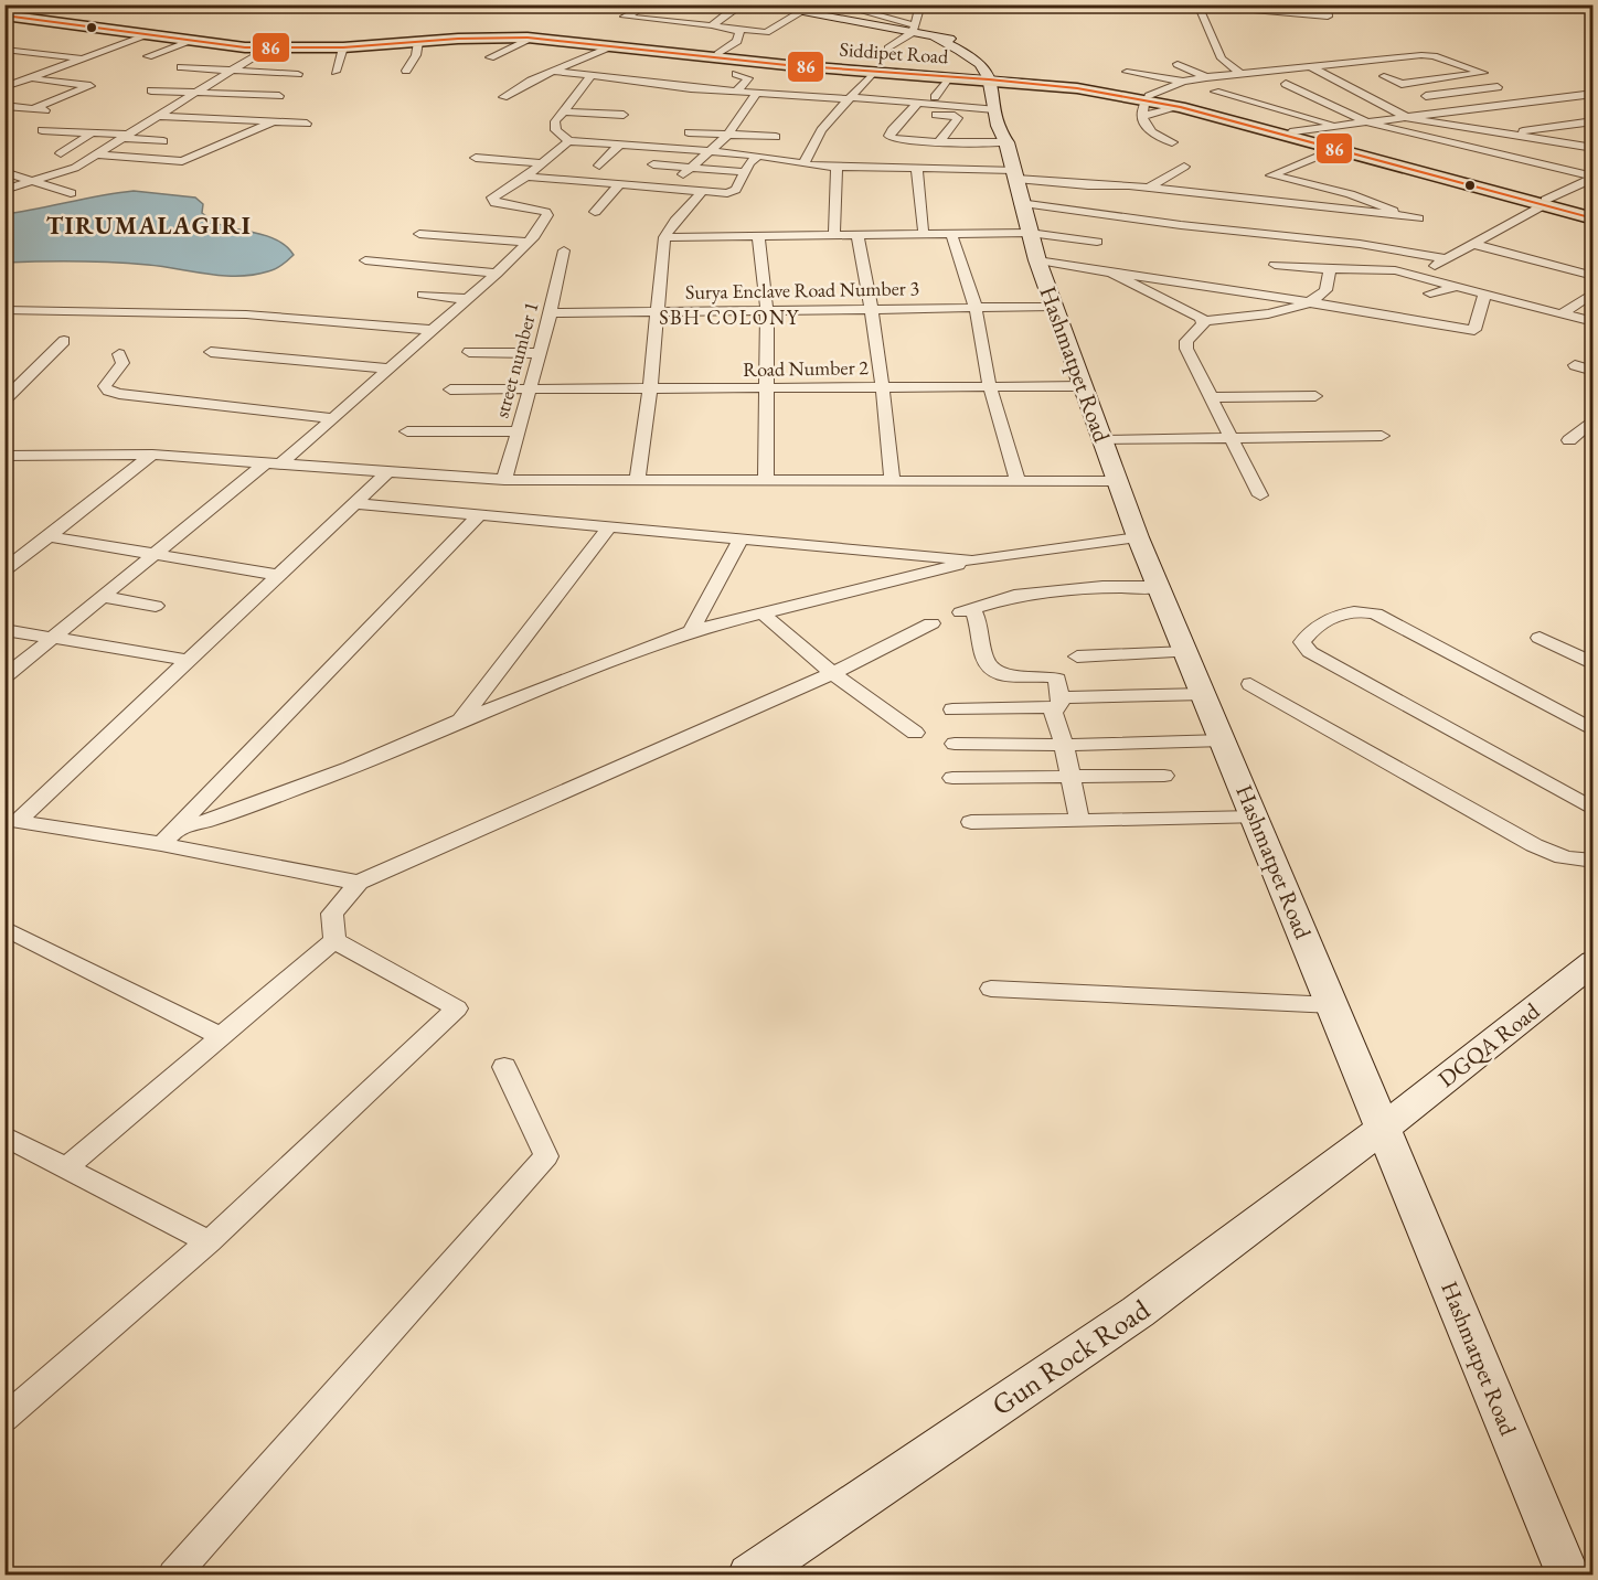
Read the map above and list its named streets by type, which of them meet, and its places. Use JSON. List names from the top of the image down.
{
  "streets": {
    "main road": [
      "Siddipet Road",
      "Hashmatpet Road",
      "DGQA Road",
      "Gun Rock Road"
    ],
    "street": ["Surya Enclave Road Number 3", "street number 1", "Road Number 2"]
  },
  "crossings": [
    ["Siddipet Road", "Hashmatpet Road"],
    ["Surya Enclave Road Number 3", "street number 1"],
    ["Surya Enclave Road Number 3", "Hashmatpet Road"],
    ["street number 1", "Road Number 2"],
    ["Hashmatpet Road", "Road Number 2"],
    ["Hashmatpet Road", "DGQA Road"],
    ["Hashmatpet Road", "Gun Rock Road"],
    ["DGQA Road", "Gun Rock Road"]
  ],
  "districts": ["TIRUMALAGIRI", "SBH COLONY"],
  "lines": ["transit line 86"]
}
